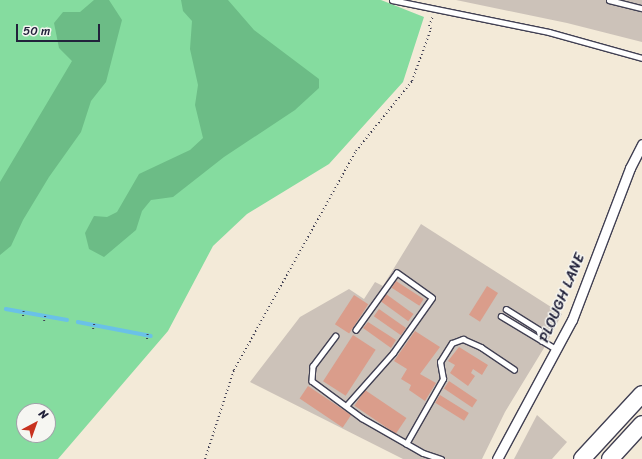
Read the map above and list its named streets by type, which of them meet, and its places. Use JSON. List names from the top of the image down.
{
  "streets": {
    "street": ["PLOUGH LANE"]
  },
  "scale_bar": "50 m",
  "north": "top right"
}
